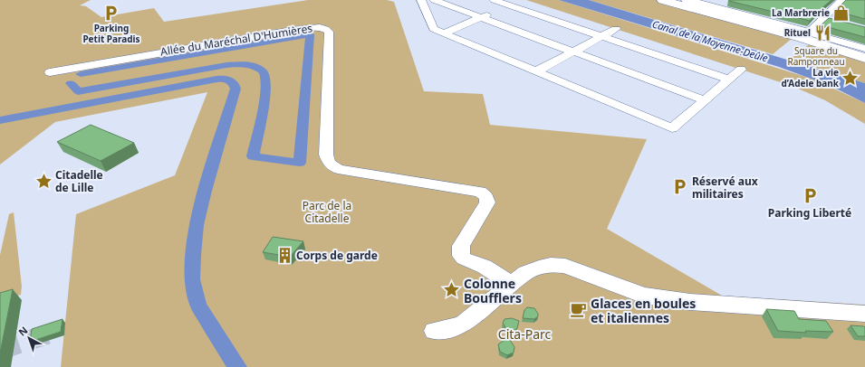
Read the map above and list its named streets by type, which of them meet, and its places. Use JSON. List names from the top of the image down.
{
  "streets": {
    "street": ["Allée du Maréchal D'Humières"]
  },
  "water": ["Canal de la Moyenne-Deûle"],
  "parks": ["Square du Ramponneau", "Parc de la Citadelle", "Cita-Parc"],
  "places": {
    "parking": ["Parking Petit Paradis", "Réservé aux militaires", "Parking Liberté"],
    "shop": ["La Marbrerie"],
    "restaurant": ["Rituel"],
    "place": ["La vie d’Adele bank", "Citadelle de Lille", "Colonne Boufflers"],
    "building": ["Corps de garde"],
    "cafe": ["Glaces en boules et italiennes"]
  },
  "north": "top left"
}
